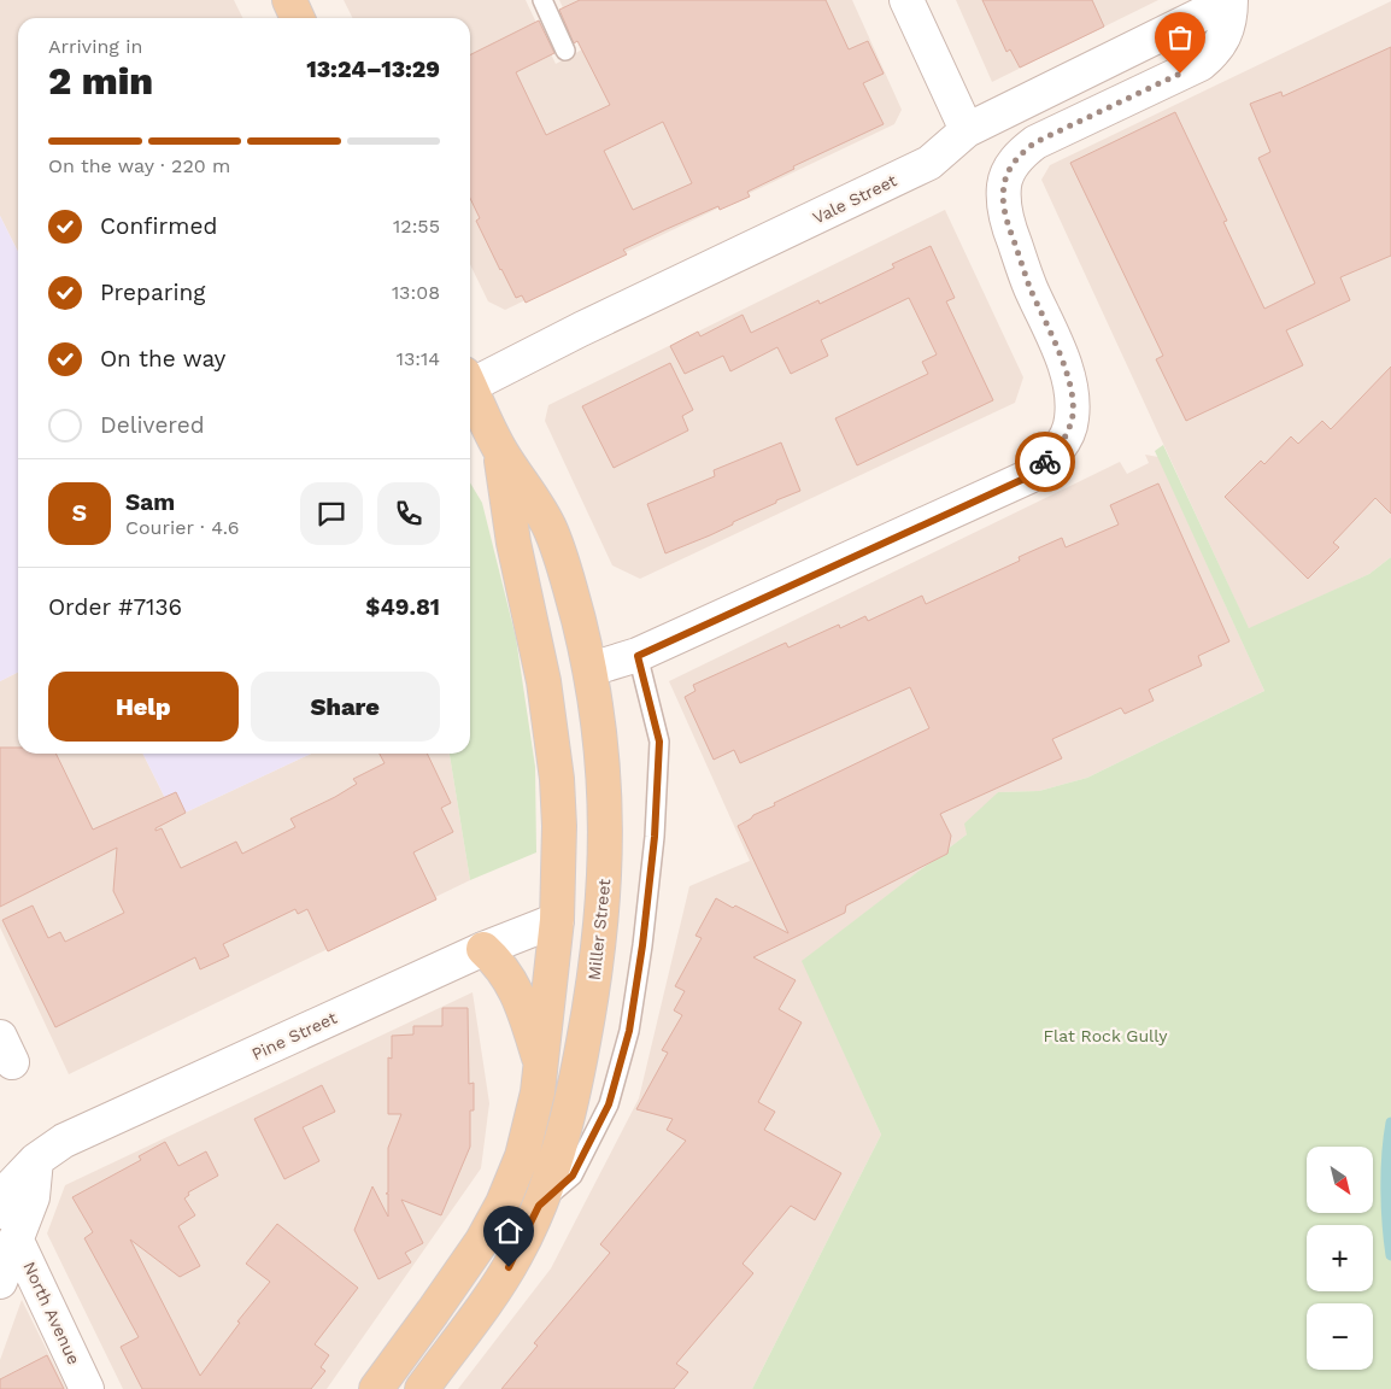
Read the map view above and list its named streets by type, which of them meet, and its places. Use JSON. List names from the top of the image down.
{
  "streets": {
    "main road": ["Miller Street"],
    "street": ["Vale Street", "Pine Street", "North Avenue"]
  },
  "crossings": [
    ["Miller Street", "Pine Street"],
    ["Pine Street", "North Avenue"]
  ],
  "parks": ["Flat Rock Gully"],
  "north": "bottom right",
  "page": {
    "heading": ["2 min", "Arriving in", "13:24–13:29"],
    "panel": [
      "Sam",
      "Courier · 4.6",
      "Order #7136",
      "$49.81"
    ],
    "bar": "On the way · 220 m",
    "list": [
      ["Confirmed", "12:55"],
      ["Preparing", "13:08"],
      ["On the way", "13:14"],
      "Delivered"
    ],
    "round": "S",
    "buttons": ["Help", "Share"],
    "map_buttons": ["+", "−"]
  }
}
